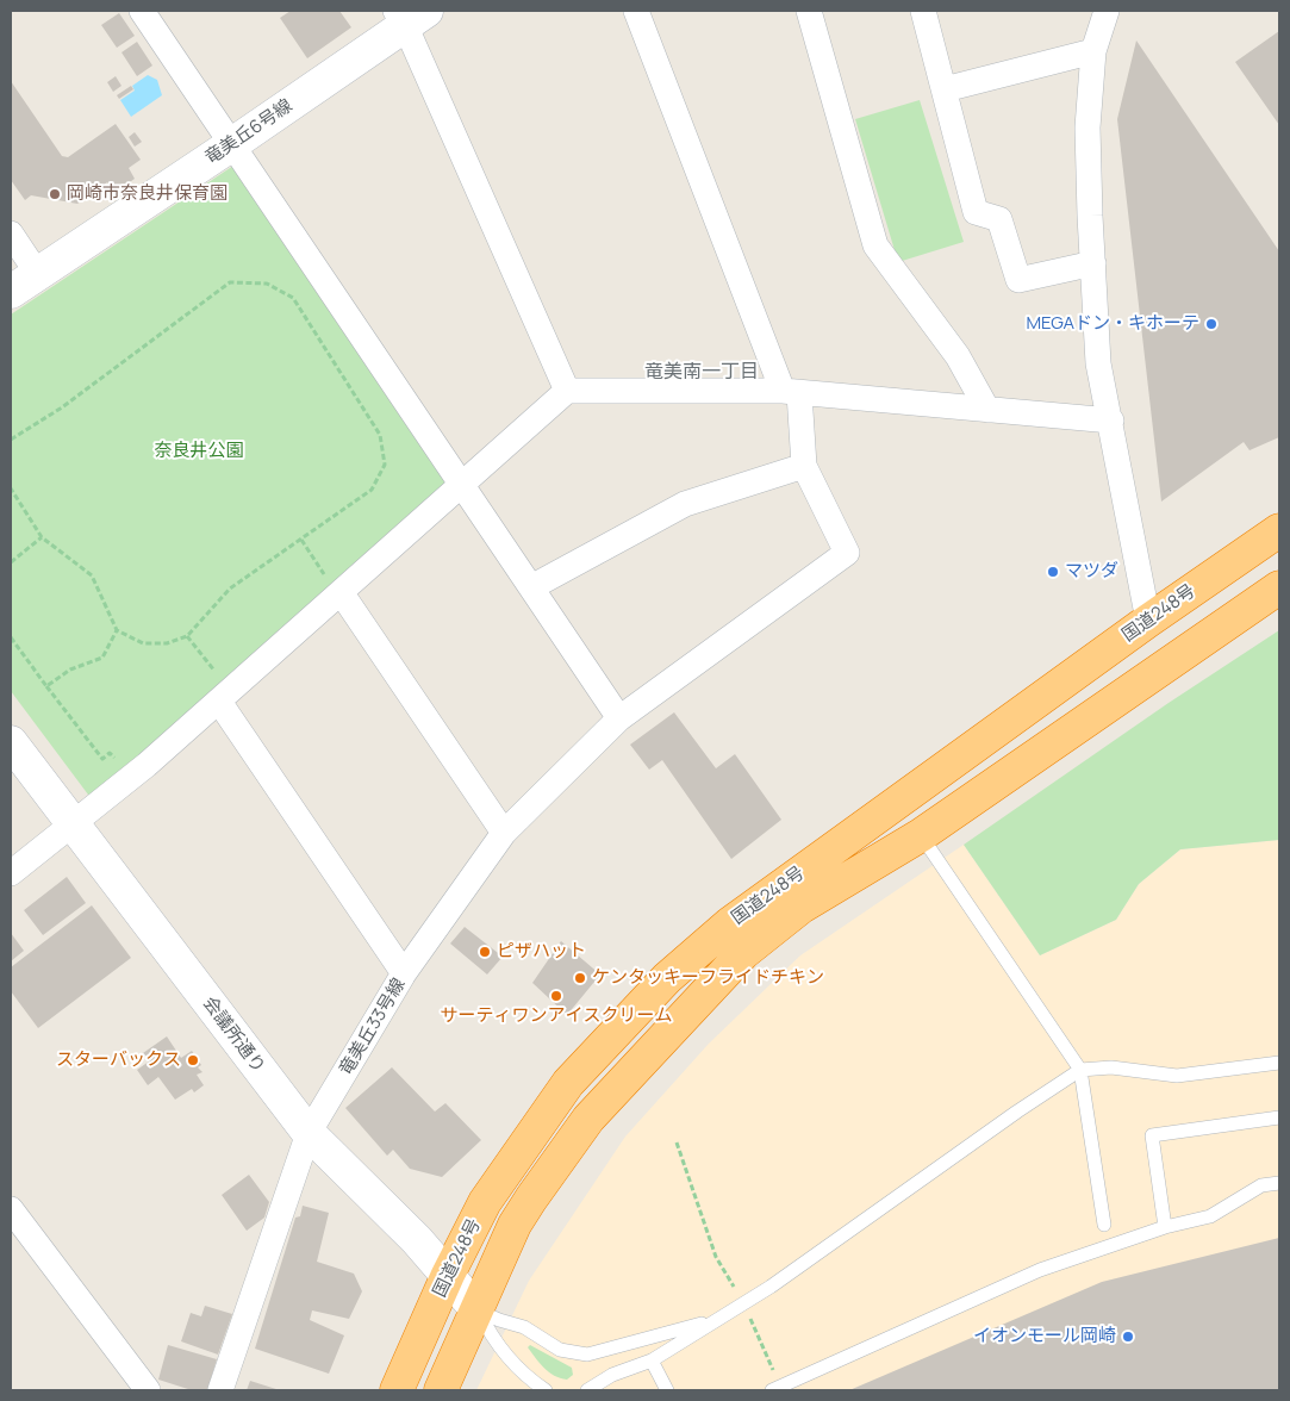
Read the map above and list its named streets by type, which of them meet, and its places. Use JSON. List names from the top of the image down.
{
  "streets": {
    "highway": ["国道248号"],
    "street": ["竜美丘6号線", "竜美丘33号線", "会議所通り"]
  },
  "crossings": [
    ["国道248号", "会議所通り"],
    ["竜美丘33号線", "会議所通り"]
  ],
  "districts": ["竜美南一丁目"],
  "parks": ["奈良井公園"],
  "places": [
    "岡崎市奈良井保育園",
    "MEGAドン・キホーテ",
    "マツダ",
    "ピザハット",
    "ケンタッキーフライドチキン",
    "サーティワンアイスクリーム",
    "スターバックス",
    "イオンモール岡崎"
  ]
}
